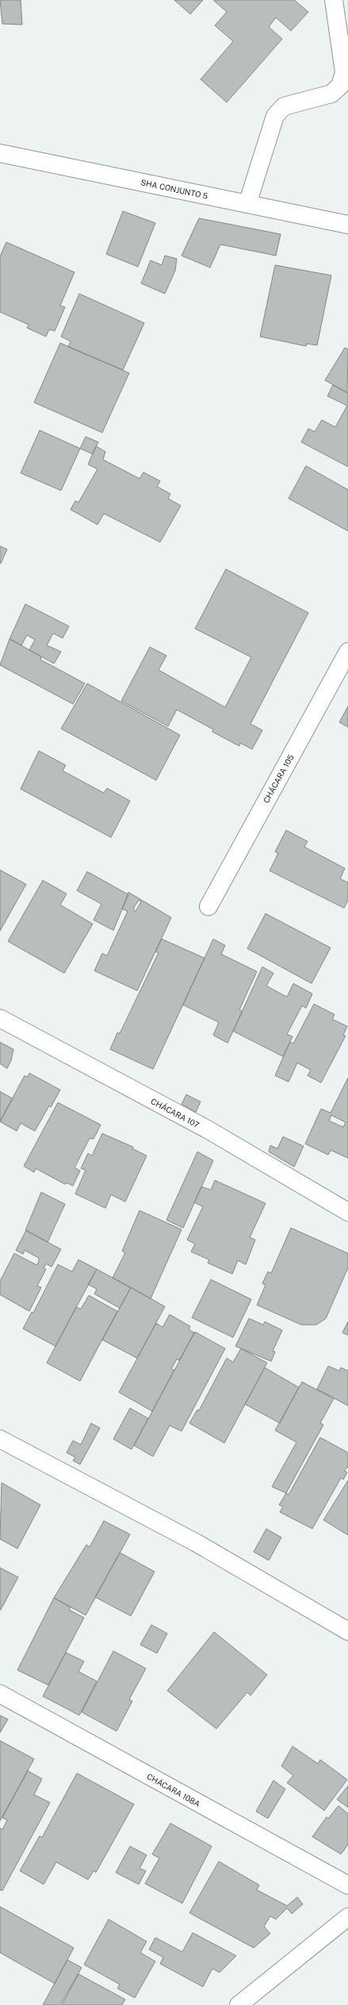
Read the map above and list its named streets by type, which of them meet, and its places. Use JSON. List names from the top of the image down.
{
  "streets": {
    "street": [
      "SHA CONJUNTO 5",
      "CHÁCARA 105",
      "CHÁCARA 107",
      "CHÁCARA 108A"
    ]
  }
}
